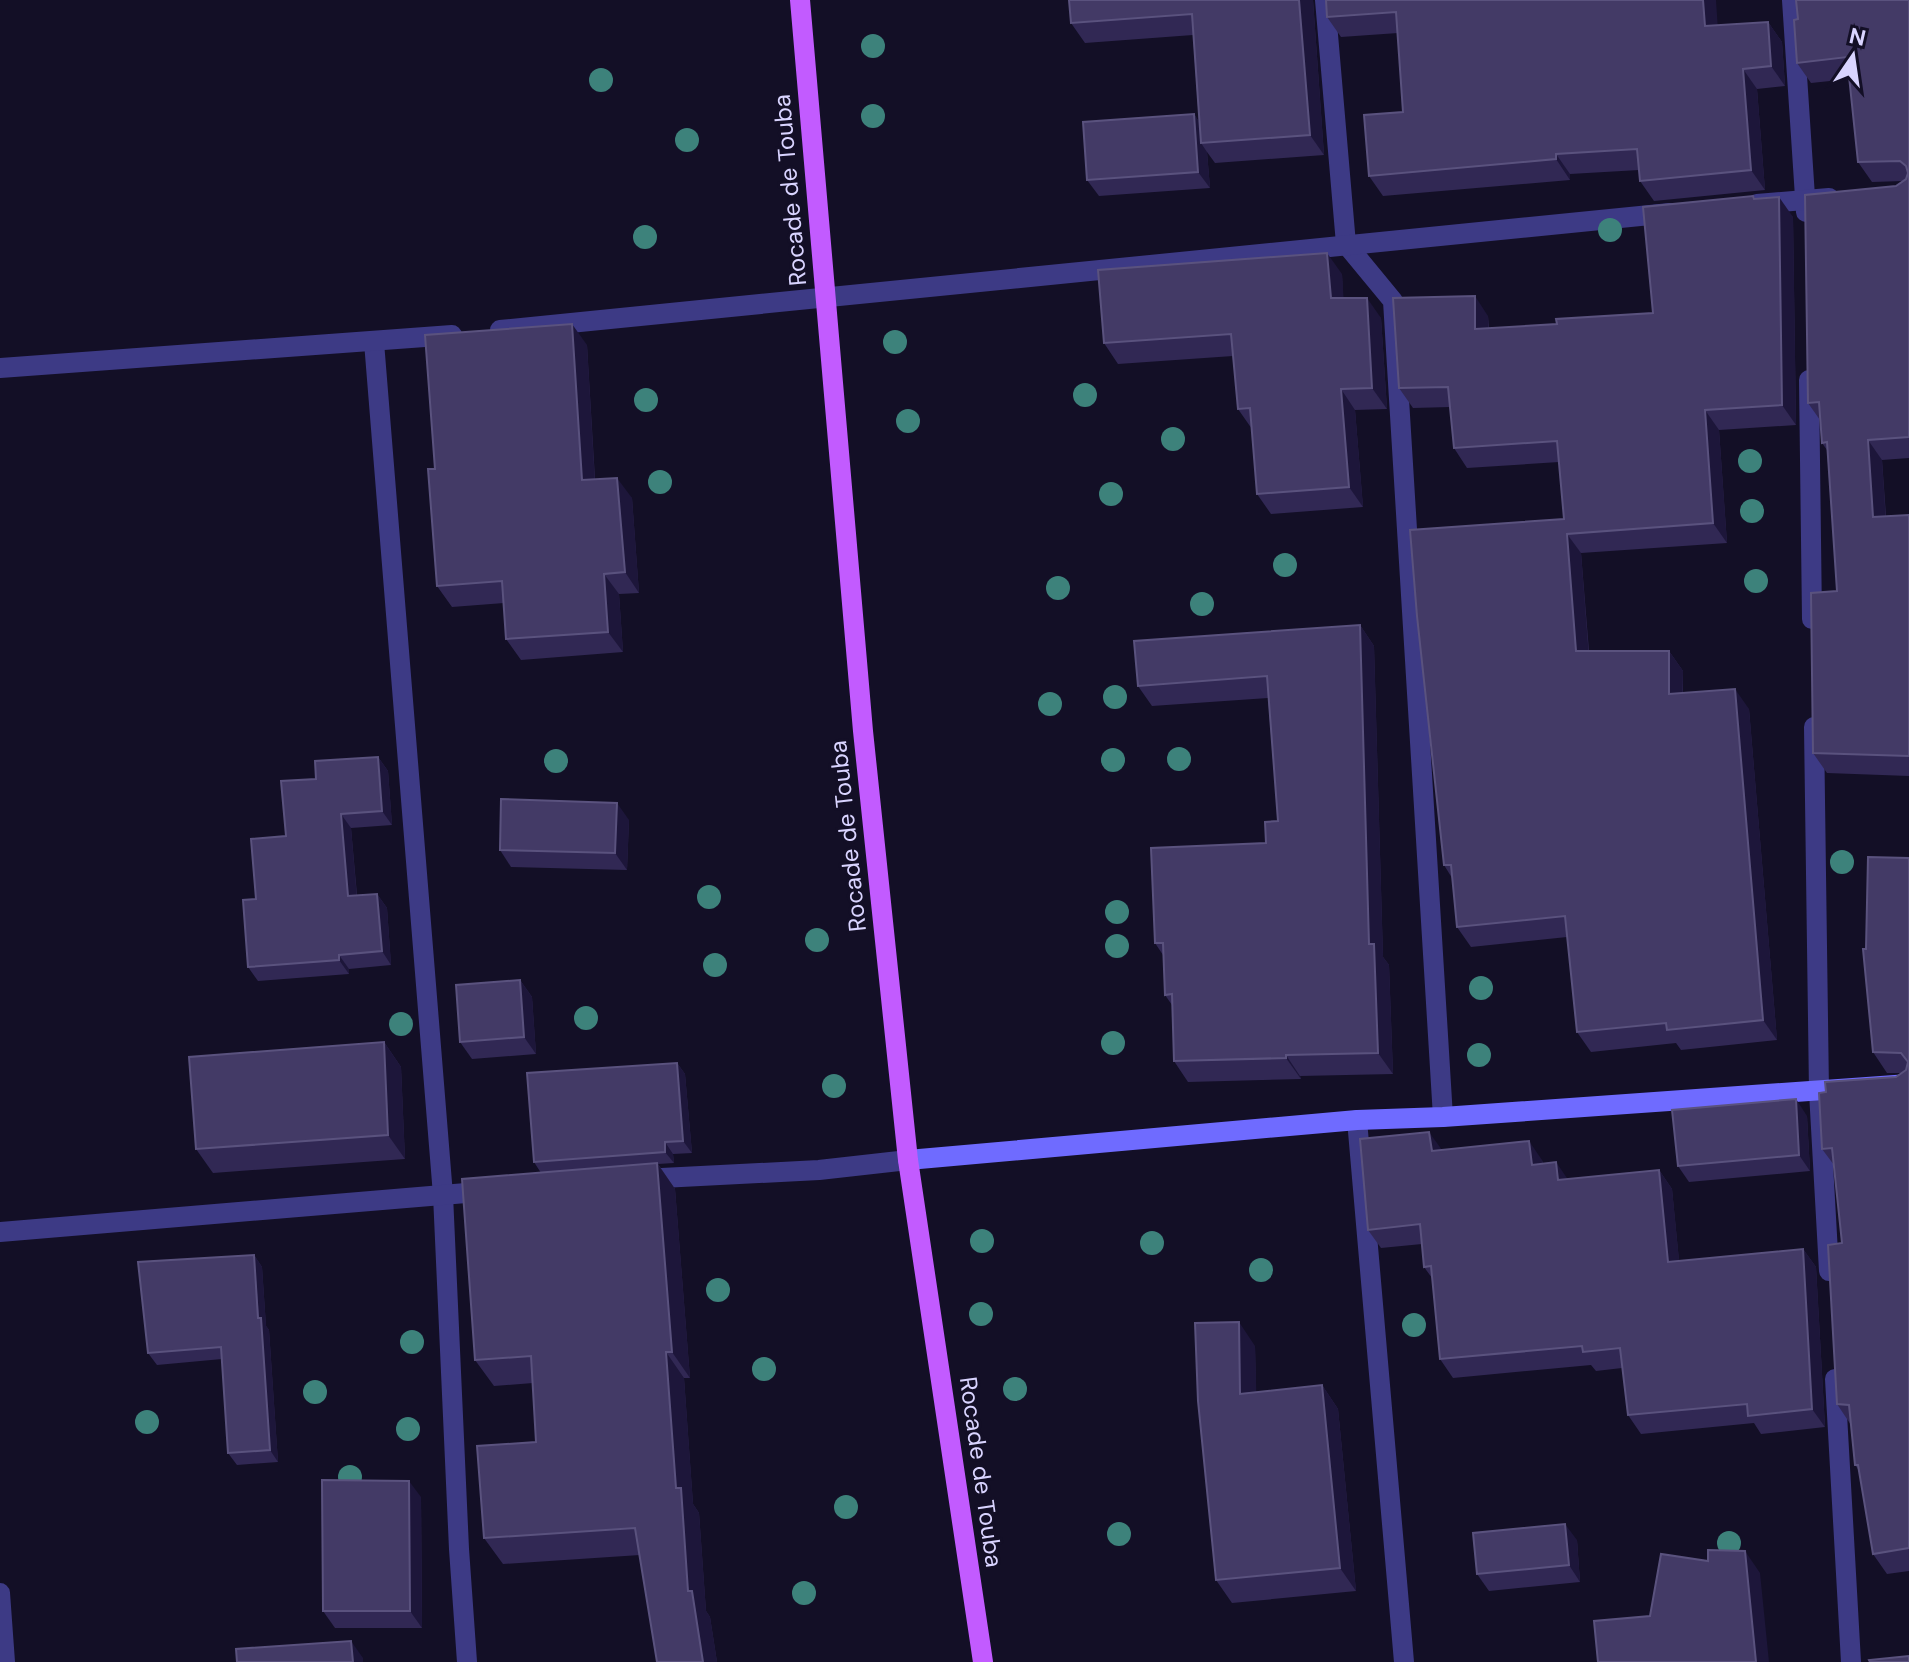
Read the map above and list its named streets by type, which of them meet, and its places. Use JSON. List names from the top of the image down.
{
  "streets": {
    "main road": ["Rocade de Touba"]
  },
  "north": "top"
}
